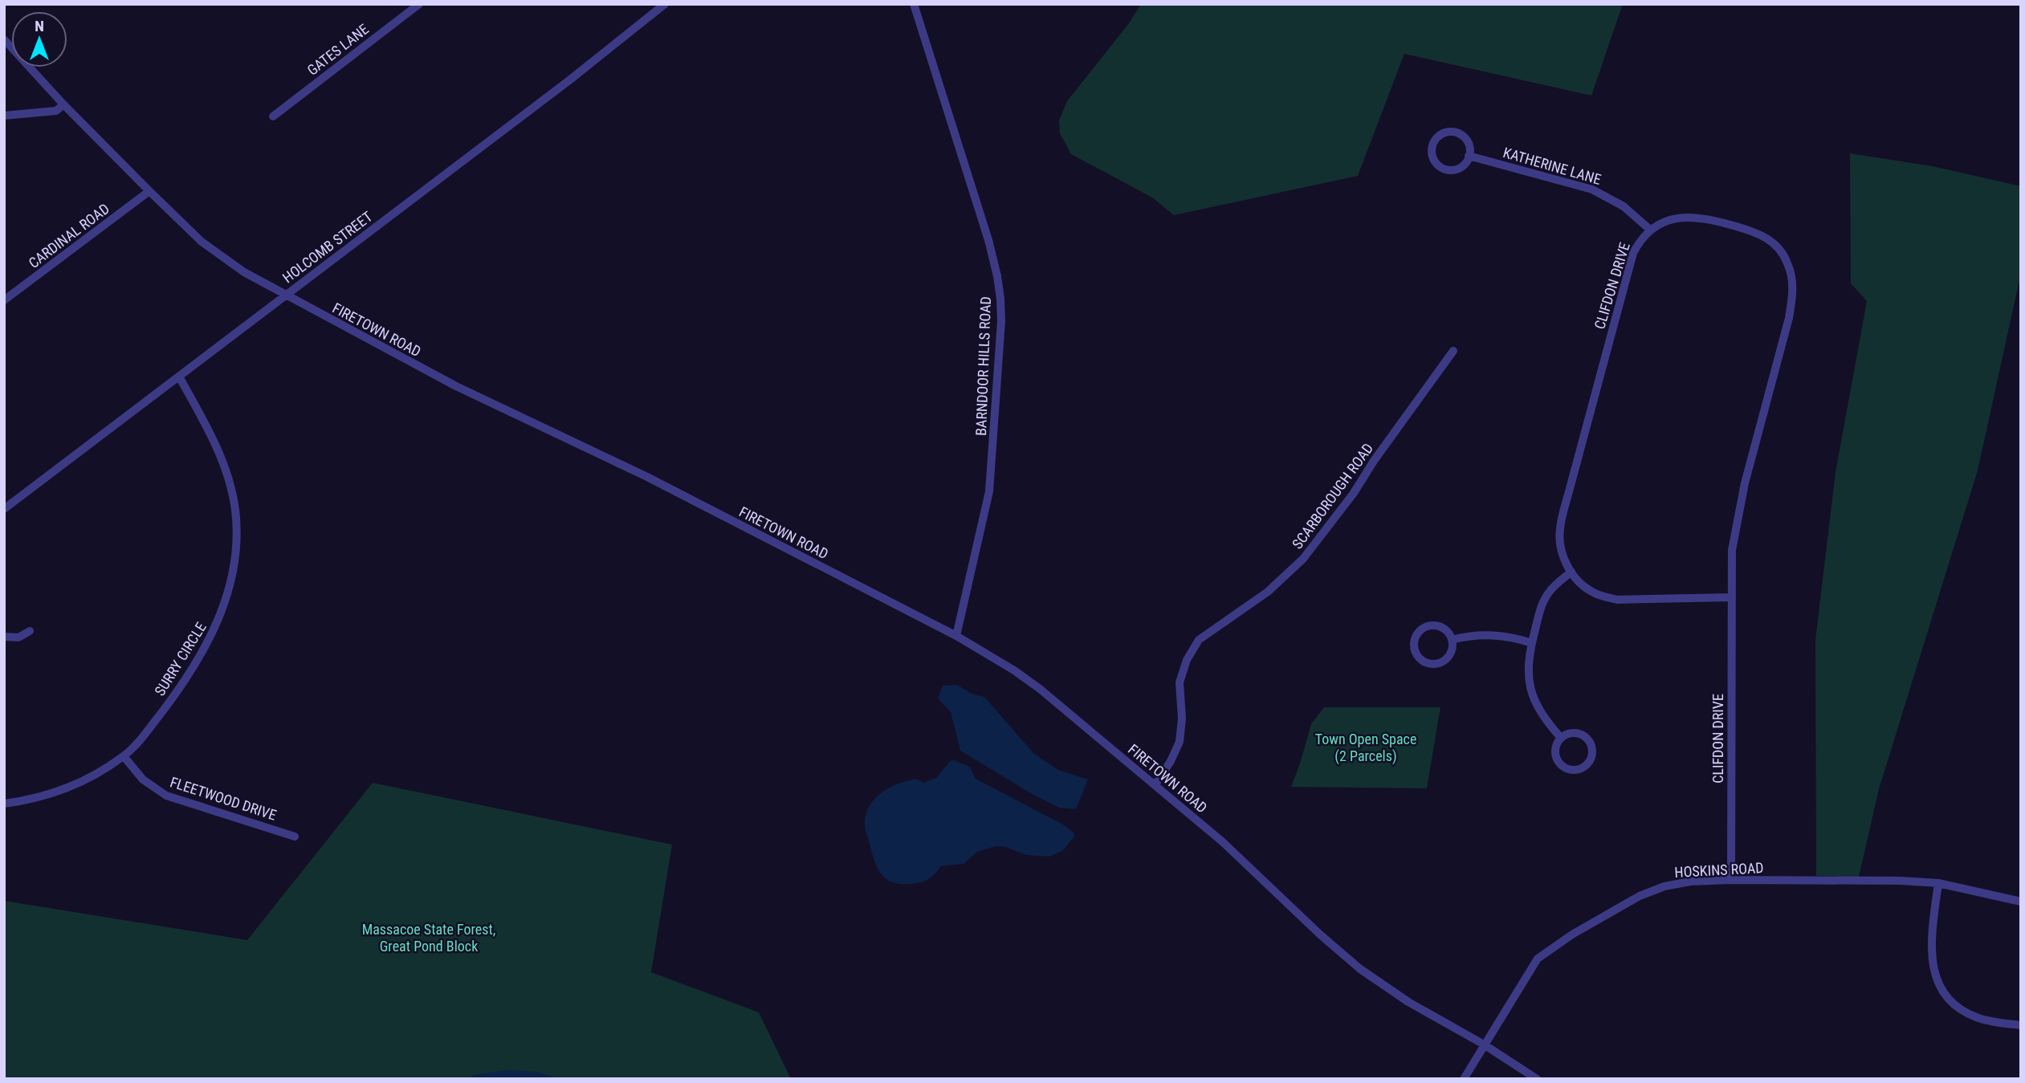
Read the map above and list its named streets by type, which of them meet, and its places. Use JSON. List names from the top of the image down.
{
  "streets": {
    "street": [
      "GATES LANE",
      "KATHERINE LANE",
      "CARDINAL ROAD",
      "HOLCOMB STREET",
      "CLIFDON DRIVE",
      "FIRETOWN ROAD",
      "BARNDOOR HILLS ROAD",
      "SCARBOROUGH ROAD",
      "SURRY CIRCLE",
      "FLEETWOOD DRIVE",
      "HOSKINS ROAD"
    ]
  },
  "crossings": [
    ["KATHERINE LANE", "CLIFDON DRIVE"],
    ["CARDINAL ROAD", "FIRETOWN ROAD"],
    ["HOLCOMB STREET", "FIRETOWN ROAD"],
    ["HOLCOMB STREET", "SURRY CIRCLE"],
    ["CLIFDON DRIVE", "HOSKINS ROAD"],
    ["FIRETOWN ROAD", "BARNDOOR HILLS ROAD"],
    ["FIRETOWN ROAD", "SCARBOROUGH ROAD"],
    ["FIRETOWN ROAD", "HOSKINS ROAD"],
    ["SURRY CIRCLE", "FLEETWOOD DRIVE"]
  ],
  "parks": ["Town Open Space (2 Parcels)", "Massacoe State Forest, Great Pond Block"],
  "north": "top"
}
